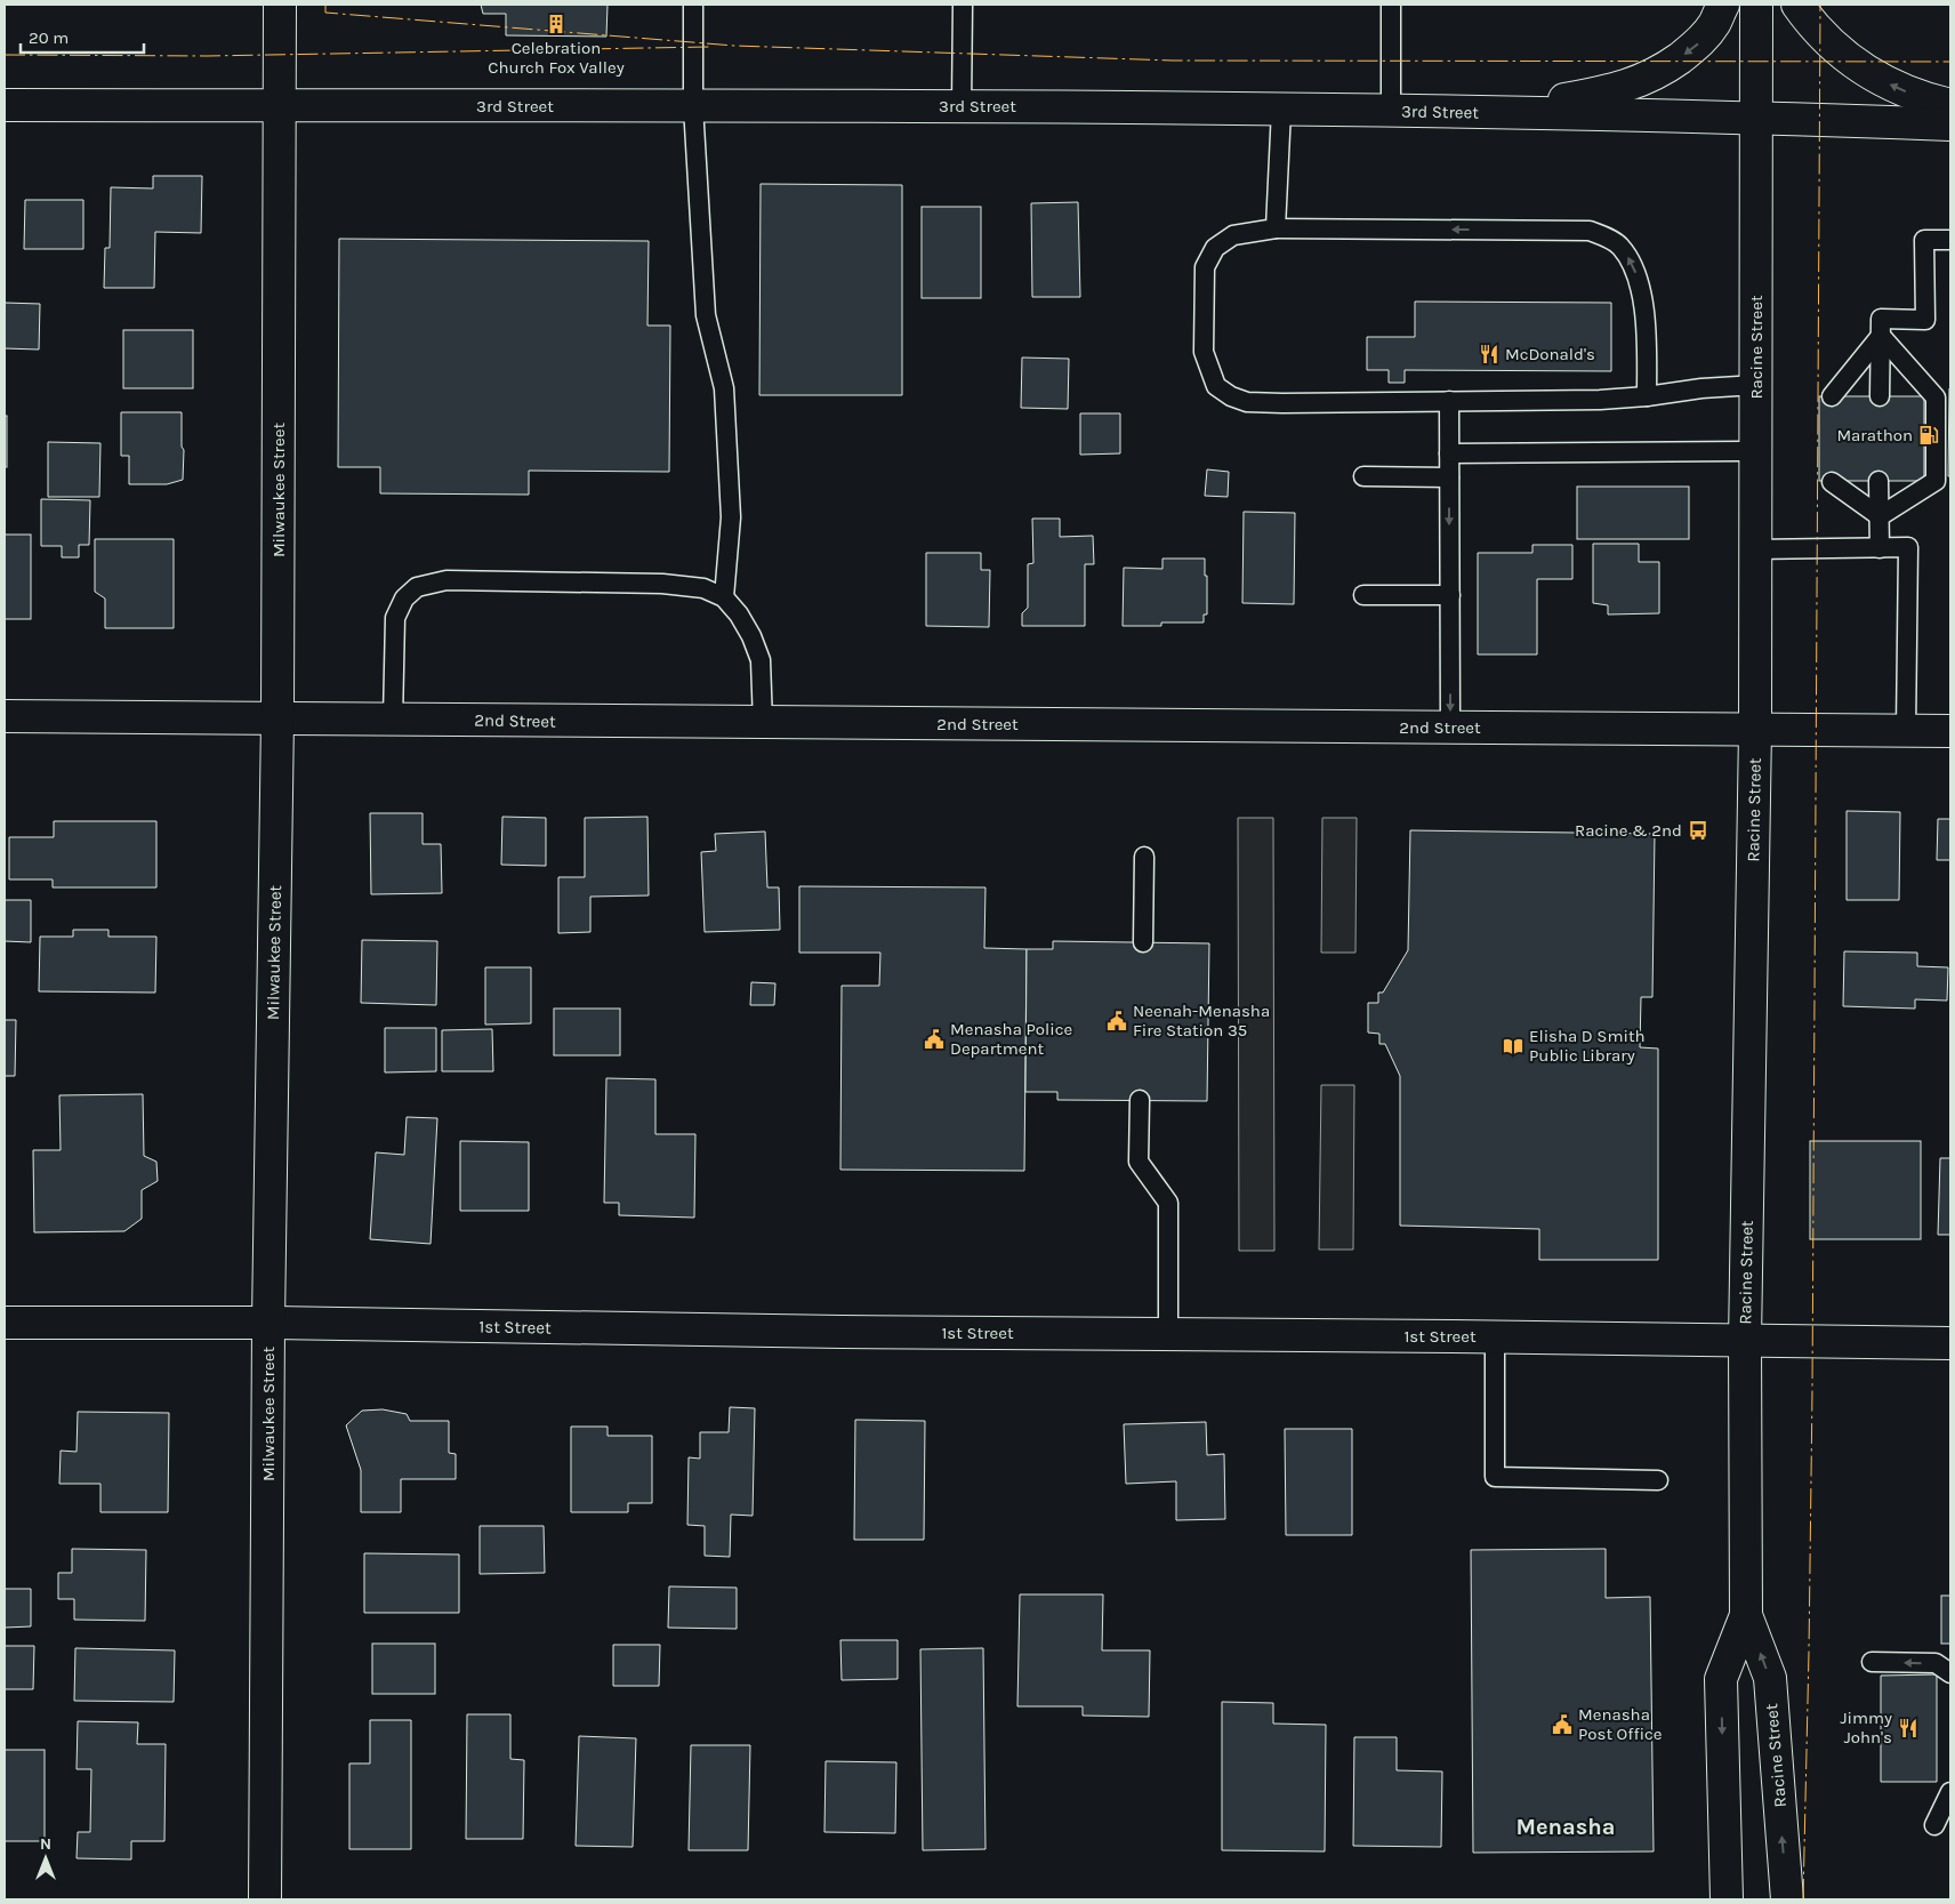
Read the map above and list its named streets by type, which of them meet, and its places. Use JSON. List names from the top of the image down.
{
  "streets": {
    "street": [
      "3rd Street",
      "Racine Street",
      "Milwaukee Street",
      "2nd Street",
      "1st Street"
    ]
  },
  "crossings": [
    ["3rd Street", "Racine Street"],
    ["3rd Street", "Milwaukee Street"],
    ["Racine Street", "2nd Street"],
    ["Racine Street", "1st Street"],
    ["Milwaukee Street", "2nd Street"],
    ["Milwaukee Street", "1st Street"]
  ],
  "districts": ["Menasha"],
  "places": {
    "building": ["Celebration Church Fox Valley"],
    "restaurant": ["McDonald's", "Jimmy John's"],
    "fuel station": ["Marathon"],
    "bus stop": ["Racine & 2nd"],
    "public building": ["Neenah-Menasha Fire Station 35", "Menasha Police Department", "Menasha Post Office"],
    "library": ["Elisha D Smith Public Library"]
  },
  "scale_bar": "20 m",
  "north": "top"
}
